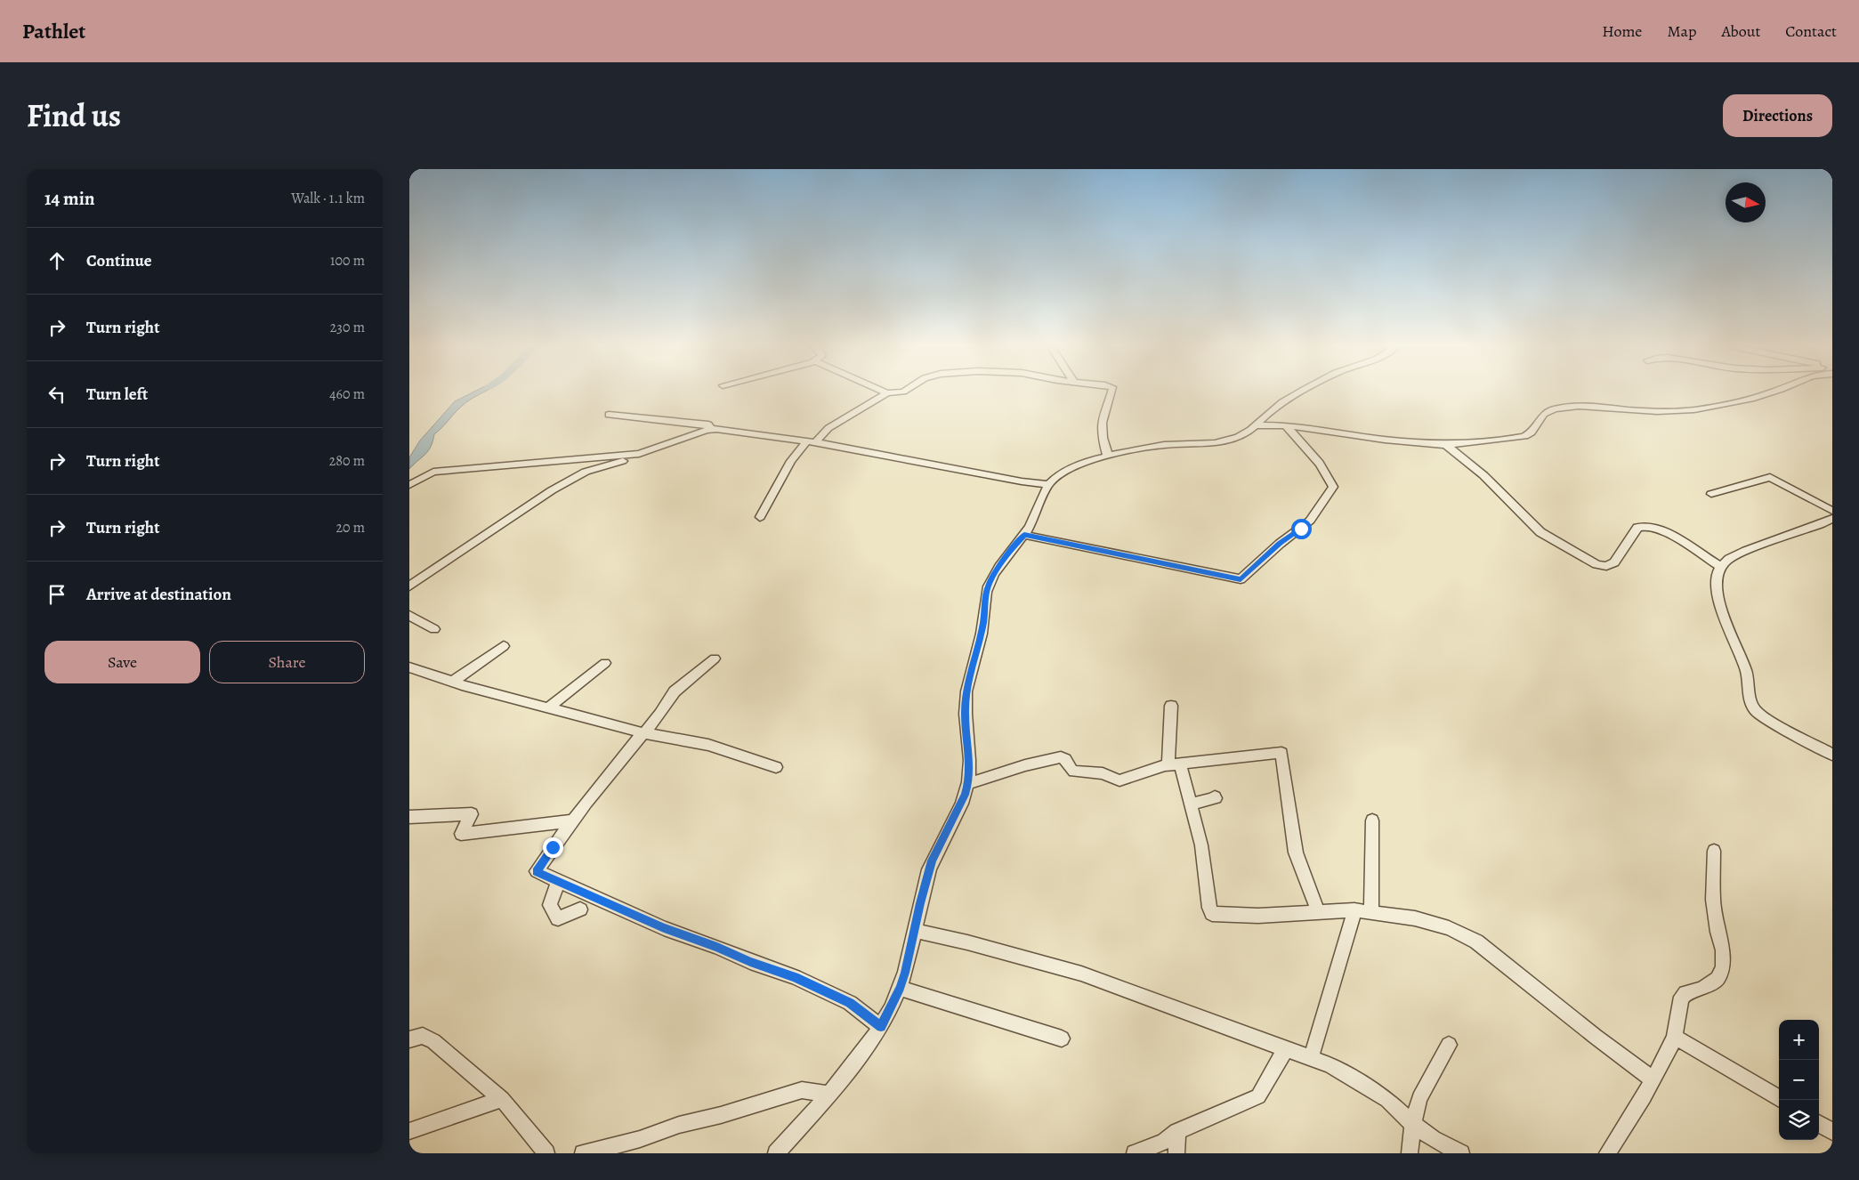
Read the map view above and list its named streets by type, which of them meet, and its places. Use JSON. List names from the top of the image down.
{
  "north": "right",
  "page": {
    "header": "Pathlet",
    "nav": [
      "Home",
      "Map",
      "About",
      "Contact"
    ],
    "title": "Find us",
    "buttons": [
      "Directions",
      ["Save", "Share"]
    ],
    "heading": ["14 min", "Walk · 1.1 km"],
    "list": [
      ["Continue", "100 m"],
      ["Turn right", "230 m"],
      ["Turn left", "460 m"],
      ["Turn right", "280 m"],
      ["Turn right", "20 m"],
      "Arrive at destination"
    ],
    "map_buttons": ["+", "−"]
  }
}
